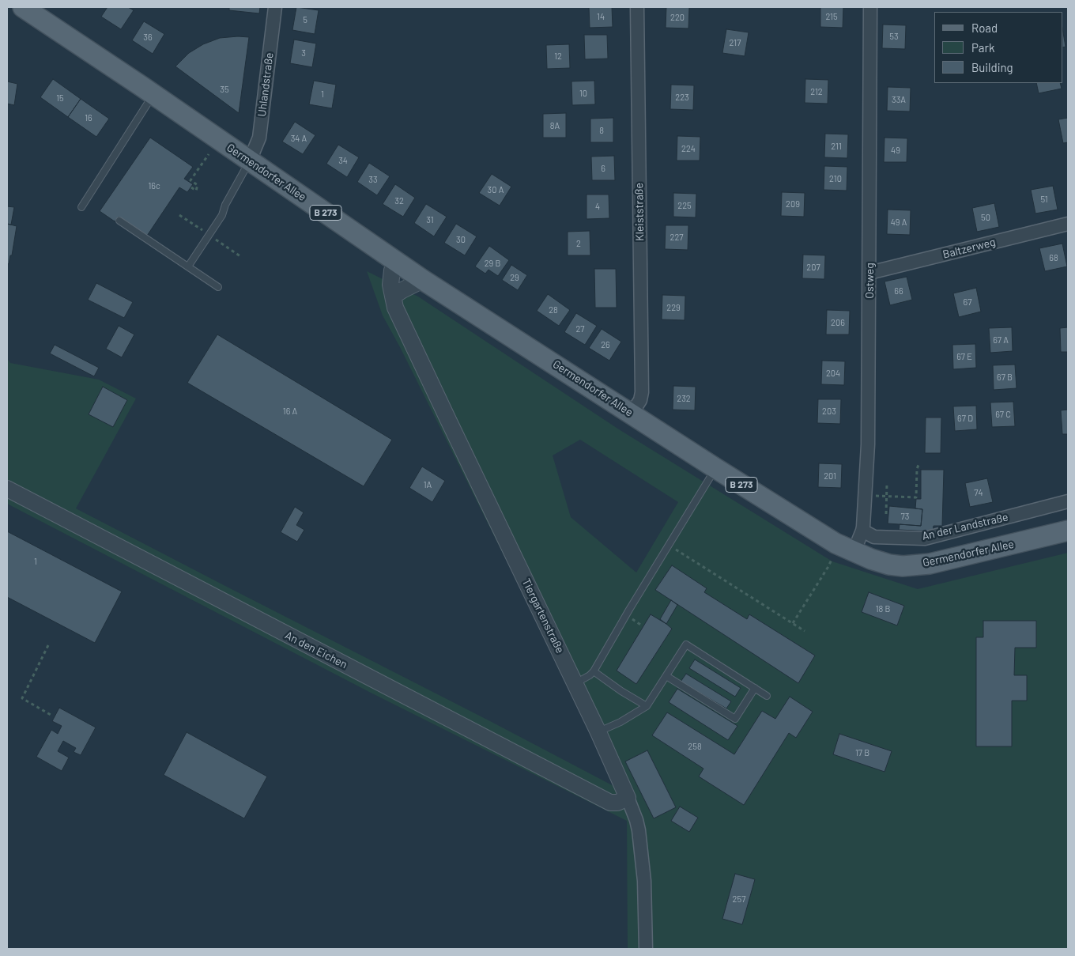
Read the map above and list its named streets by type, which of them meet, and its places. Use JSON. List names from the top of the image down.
{
  "streets": {
    "main road": ["Germendorfer Allee", "B 273"],
    "street": [
      "Uhlandstraße",
      "Kleiststraße",
      "Baltzerweg",
      "Ostweg",
      "An der Landstraße",
      "Tiergartenstraße",
      "An den Eichen"
    ]
  },
  "crossings": [
    ["Uhlandstraße", "Germendorfer Allee"],
    ["Germendorfer Allee", "Kleiststraße"],
    ["Germendorfer Allee", "Ostweg"],
    ["Germendorfer Allee", "Tiergartenstraße"],
    ["Baltzerweg", "Ostweg"],
    ["Ostweg", "An der Landstraße"],
    ["Tiergartenstraße", "An den Eichen"]
  ],
  "house_numbers": [
    "14",
    "215",
    "220",
    "5",
    "53",
    "36",
    "217",
    "3",
    "12",
    "35",
    "212",
    "10",
    "1",
    "223",
    "15",
    "33A",
    "16",
    "8A",
    "8",
    "34 A",
    "211",
    "224",
    "49",
    "34",
    "6",
    "210",
    "33",
    "16c",
    "30 A",
    "51",
    "32",
    "209",
    "225",
    "4",
    "50",
    "31",
    "49 A",
    "227",
    "30",
    "2",
    "68",
    "29 B",
    "207",
    "29",
    "66",
    "67",
    "229",
    "28",
    "206",
    "27",
    "67 A",
    "26",
    "67 E",
    "204",
    "67 B",
    "232",
    "16 A",
    "203",
    "67 C",
    "67 D",
    "201",
    "1A",
    "74",
    "73",
    "1",
    "18 B",
    "258",
    "17 B",
    "257"
  ],
  "legend": ["Road", "Park", "Building"]
}
